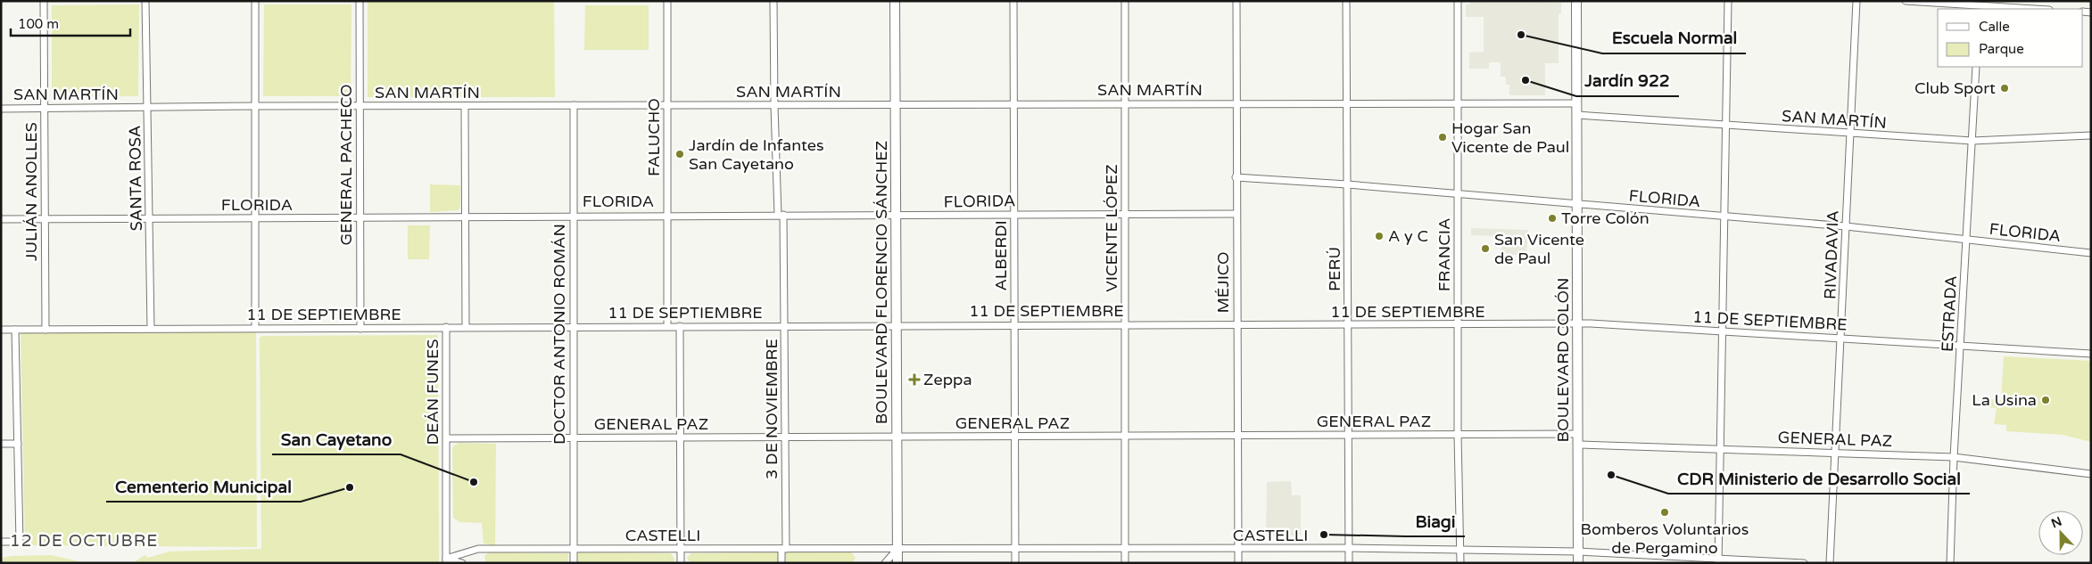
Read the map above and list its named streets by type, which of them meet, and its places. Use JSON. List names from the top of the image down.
{
  "streets": {
    "main road": ["BOULEVARD FLORENCIO SÁNCHEZ", "BOULEVARD COLÓN"],
    "street": [
      "SAN MARTÍN",
      "FALUCHO",
      "GENERAL PACHECO",
      "SANTA ROSA",
      "JULIÁN ANOLLES",
      "FLORIDA",
      "VICENTE LÓPEZ",
      "FRANCIA",
      "RIVADAVIA",
      "ALBERDI",
      "PERÚ",
      "MÉJICO",
      "11 DE SEPTIEMBRE",
      "ESTRADA",
      "DOCTOR ANTONIO ROMÁN",
      "DEÁN FUNES",
      "3 DE NOVIEMBRE",
      "GENERAL PAZ",
      "CASTELLI"
    ]
  },
  "crossings": [
    ["SAN MARTÍN", "FALUCHO"],
    ["SAN MARTÍN", "GENERAL PACHECO"],
    ["SAN MARTÍN", "SANTA ROSA"],
    ["SAN MARTÍN", "JULIÁN ANOLLES"],
    ["SAN MARTÍN", "VICENTE LÓPEZ"],
    ["SAN MARTÍN", "FRANCIA"],
    ["SAN MARTÍN", "RIVADAVIA"],
    ["SAN MARTÍN", "ALBERDI"],
    ["SAN MARTÍN", "PERÚ"],
    ["SAN MARTÍN", "BOULEVARD FLORENCIO SÁNCHEZ"],
    ["SAN MARTÍN", "MÉJICO"],
    ["SAN MARTÍN", "ESTRADA"],
    ["SAN MARTÍN", "DOCTOR ANTONIO ROMÁN"],
    ["SAN MARTÍN", "BOULEVARD COLÓN"],
    ["SAN MARTÍN", "3 DE NOVIEMBRE"],
    ["FALUCHO", "FLORIDA"],
    ["FALUCHO", "11 DE SEPTIEMBRE"],
    ["GENERAL PACHECO", "FLORIDA"],
    ["GENERAL PACHECO", "11 DE SEPTIEMBRE"],
    ["SANTA ROSA", "FLORIDA"],
    ["SANTA ROSA", "11 DE SEPTIEMBRE"],
    ["JULIÁN ANOLLES", "FLORIDA"],
    ["JULIÁN ANOLLES", "11 DE SEPTIEMBRE"],
    ["FLORIDA", "VICENTE LÓPEZ"],
    ["FLORIDA", "FRANCIA"],
    ["FLORIDA", "RIVADAVIA"],
    ["FLORIDA", "ALBERDI"],
    ["FLORIDA", "PERÚ"],
    ["FLORIDA", "BOULEVARD FLORENCIO SÁNCHEZ"],
    ["FLORIDA", "MÉJICO"],
    ["FLORIDA", "ESTRADA"],
    ["FLORIDA", "DOCTOR ANTONIO ROMÁN"],
    ["FLORIDA", "BOULEVARD COLÓN"],
    ["FLORIDA", "3 DE NOVIEMBRE"],
    ["VICENTE LÓPEZ", "11 DE SEPTIEMBRE"],
    ["VICENTE LÓPEZ", "GENERAL PAZ"],
    ["VICENTE LÓPEZ", "CASTELLI"],
    ["FRANCIA", "11 DE SEPTIEMBRE"],
    ["FRANCIA", "GENERAL PAZ"],
    ["FRANCIA", "CASTELLI"],
    ["RIVADAVIA", "11 DE SEPTIEMBRE"],
    ["RIVADAVIA", "GENERAL PAZ"],
    ["ALBERDI", "11 DE SEPTIEMBRE"],
    ["ALBERDI", "GENERAL PAZ"],
    ["ALBERDI", "CASTELLI"],
    ["PERÚ", "11 DE SEPTIEMBRE"],
    ["PERÚ", "GENERAL PAZ"],
    ["PERÚ", "CASTELLI"],
    ["BOULEVARD FLORENCIO SÁNCHEZ", "11 DE SEPTIEMBRE"],
    ["BOULEVARD FLORENCIO SÁNCHEZ", "GENERAL PAZ"],
    ["BOULEVARD FLORENCIO SÁNCHEZ", "CASTELLI"],
    ["MÉJICO", "11 DE SEPTIEMBRE"],
    ["MÉJICO", "GENERAL PAZ"],
    ["MÉJICO", "CASTELLI"],
    ["11 DE SEPTIEMBRE", "ESTRADA"],
    ["11 DE SEPTIEMBRE", "DOCTOR ANTONIO ROMÁN"],
    ["11 DE SEPTIEMBRE", "BOULEVARD COLÓN"],
    ["11 DE SEPTIEMBRE", "DEÁN FUNES"],
    ["11 DE SEPTIEMBRE", "3 DE NOVIEMBRE"],
    ["ESTRADA", "GENERAL PAZ"],
    ["DOCTOR ANTONIO ROMÁN", "GENERAL PAZ"],
    ["DOCTOR ANTONIO ROMÁN", "CASTELLI"],
    ["BOULEVARD COLÓN", "GENERAL PAZ"],
    ["BOULEVARD COLÓN", "CASTELLI"],
    ["DEÁN FUNES", "GENERAL PAZ"],
    ["DEÁN FUNES", "CASTELLI"],
    ["3 DE NOVIEMBRE", "GENERAL PAZ"],
    ["3 DE NOVIEMBRE", "CASTELLI"]
  ],
  "districts": ["12 DE OCTUBRE"],
  "places": {
    "other": [
      "Escuela Normal",
      "Jardín 922",
      "Club Sport",
      "Hogar San Vicente de Paul",
      "Jardín de Infantes San Cayetano",
      "Torre Colón",
      "A y C",
      "San Vicente de Paul",
      "La Usina",
      "CDR Ministerio de Desarrollo Social",
      "San Cayetano",
      "Cementerio Municipal",
      "Bomberos Voluntarios de Pergamino",
      "Biagi"
    ],
    "health": ["Zeppa"]
  },
  "legend": ["Calle", "Parque"],
  "scale_bar": "100 m",
  "north": "top"
}
